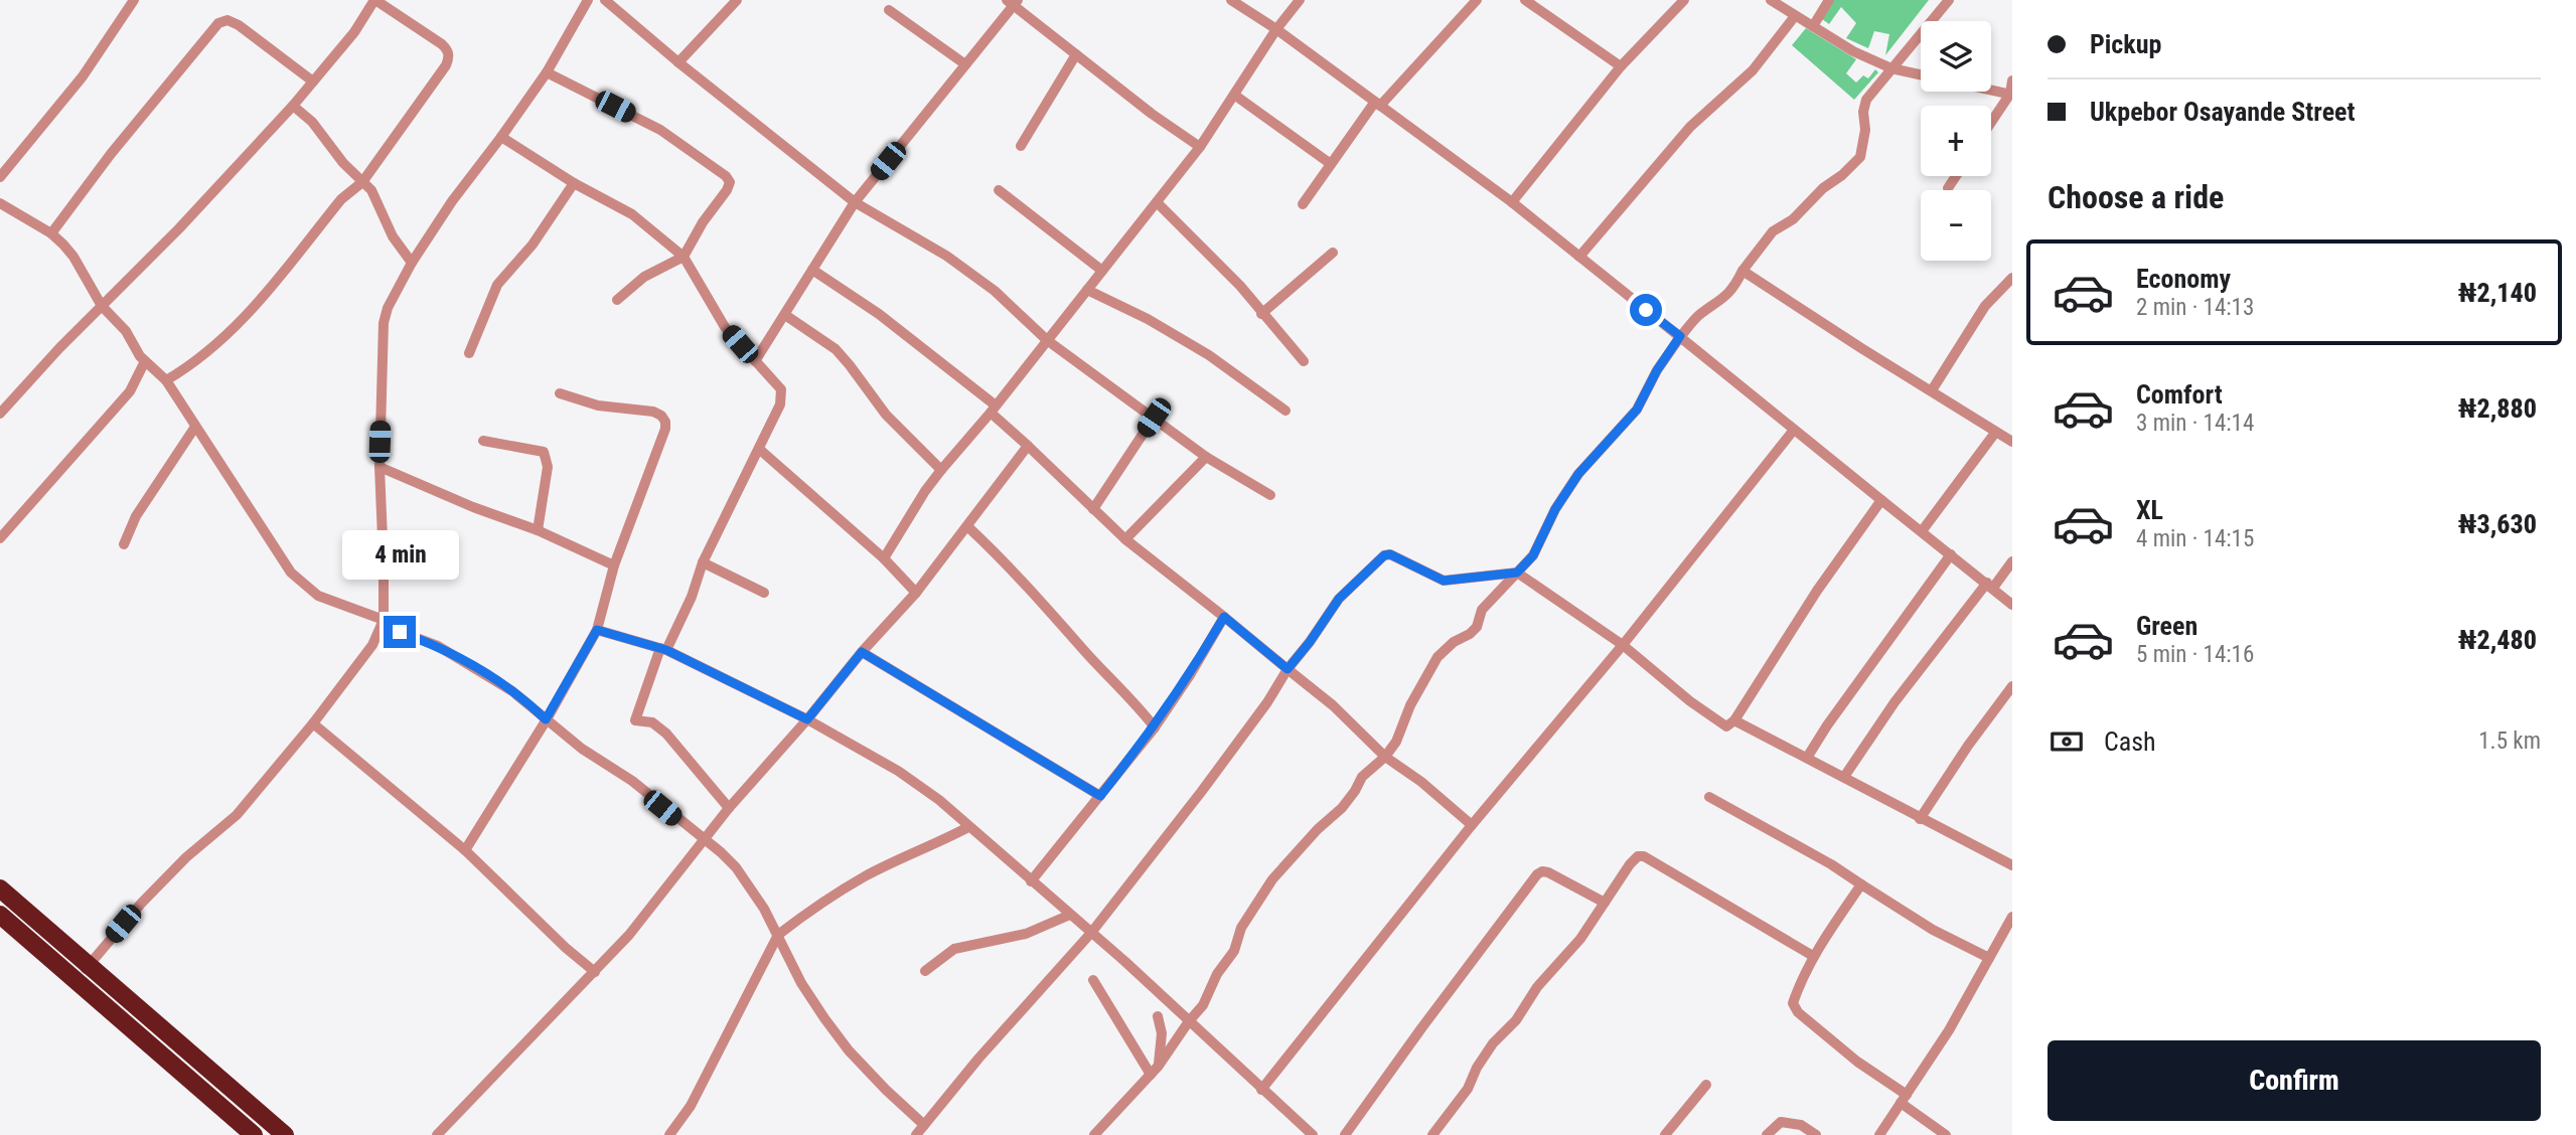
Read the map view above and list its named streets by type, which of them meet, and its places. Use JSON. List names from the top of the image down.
{
  "page": {
    "banner": ["Pickup", "Ukpebor Osayande Street"],
    "map_buttons": ["+", "−"],
    "heading": "Choose a ride",
    "list": [
      {
        "name": "Economy",
        "note": "2 min · 14:13",
        "value": "₦2,140"
      },
      {
        "name": "Comfort",
        "note": "3 min · 14:14",
        "value": "₦2,880"
      },
      {
        "name": "XL",
        "note": "4 min · 14:15",
        "value": "₦3,630"
      },
      {
        "name": "Green",
        "note": "5 min · 14:16",
        "value": "₦2,480"
      }
    ],
    "bubble": "4 min",
    "pay": ["Cash", "1.5 km"],
    "buttons": "Confirm"
  }
}
